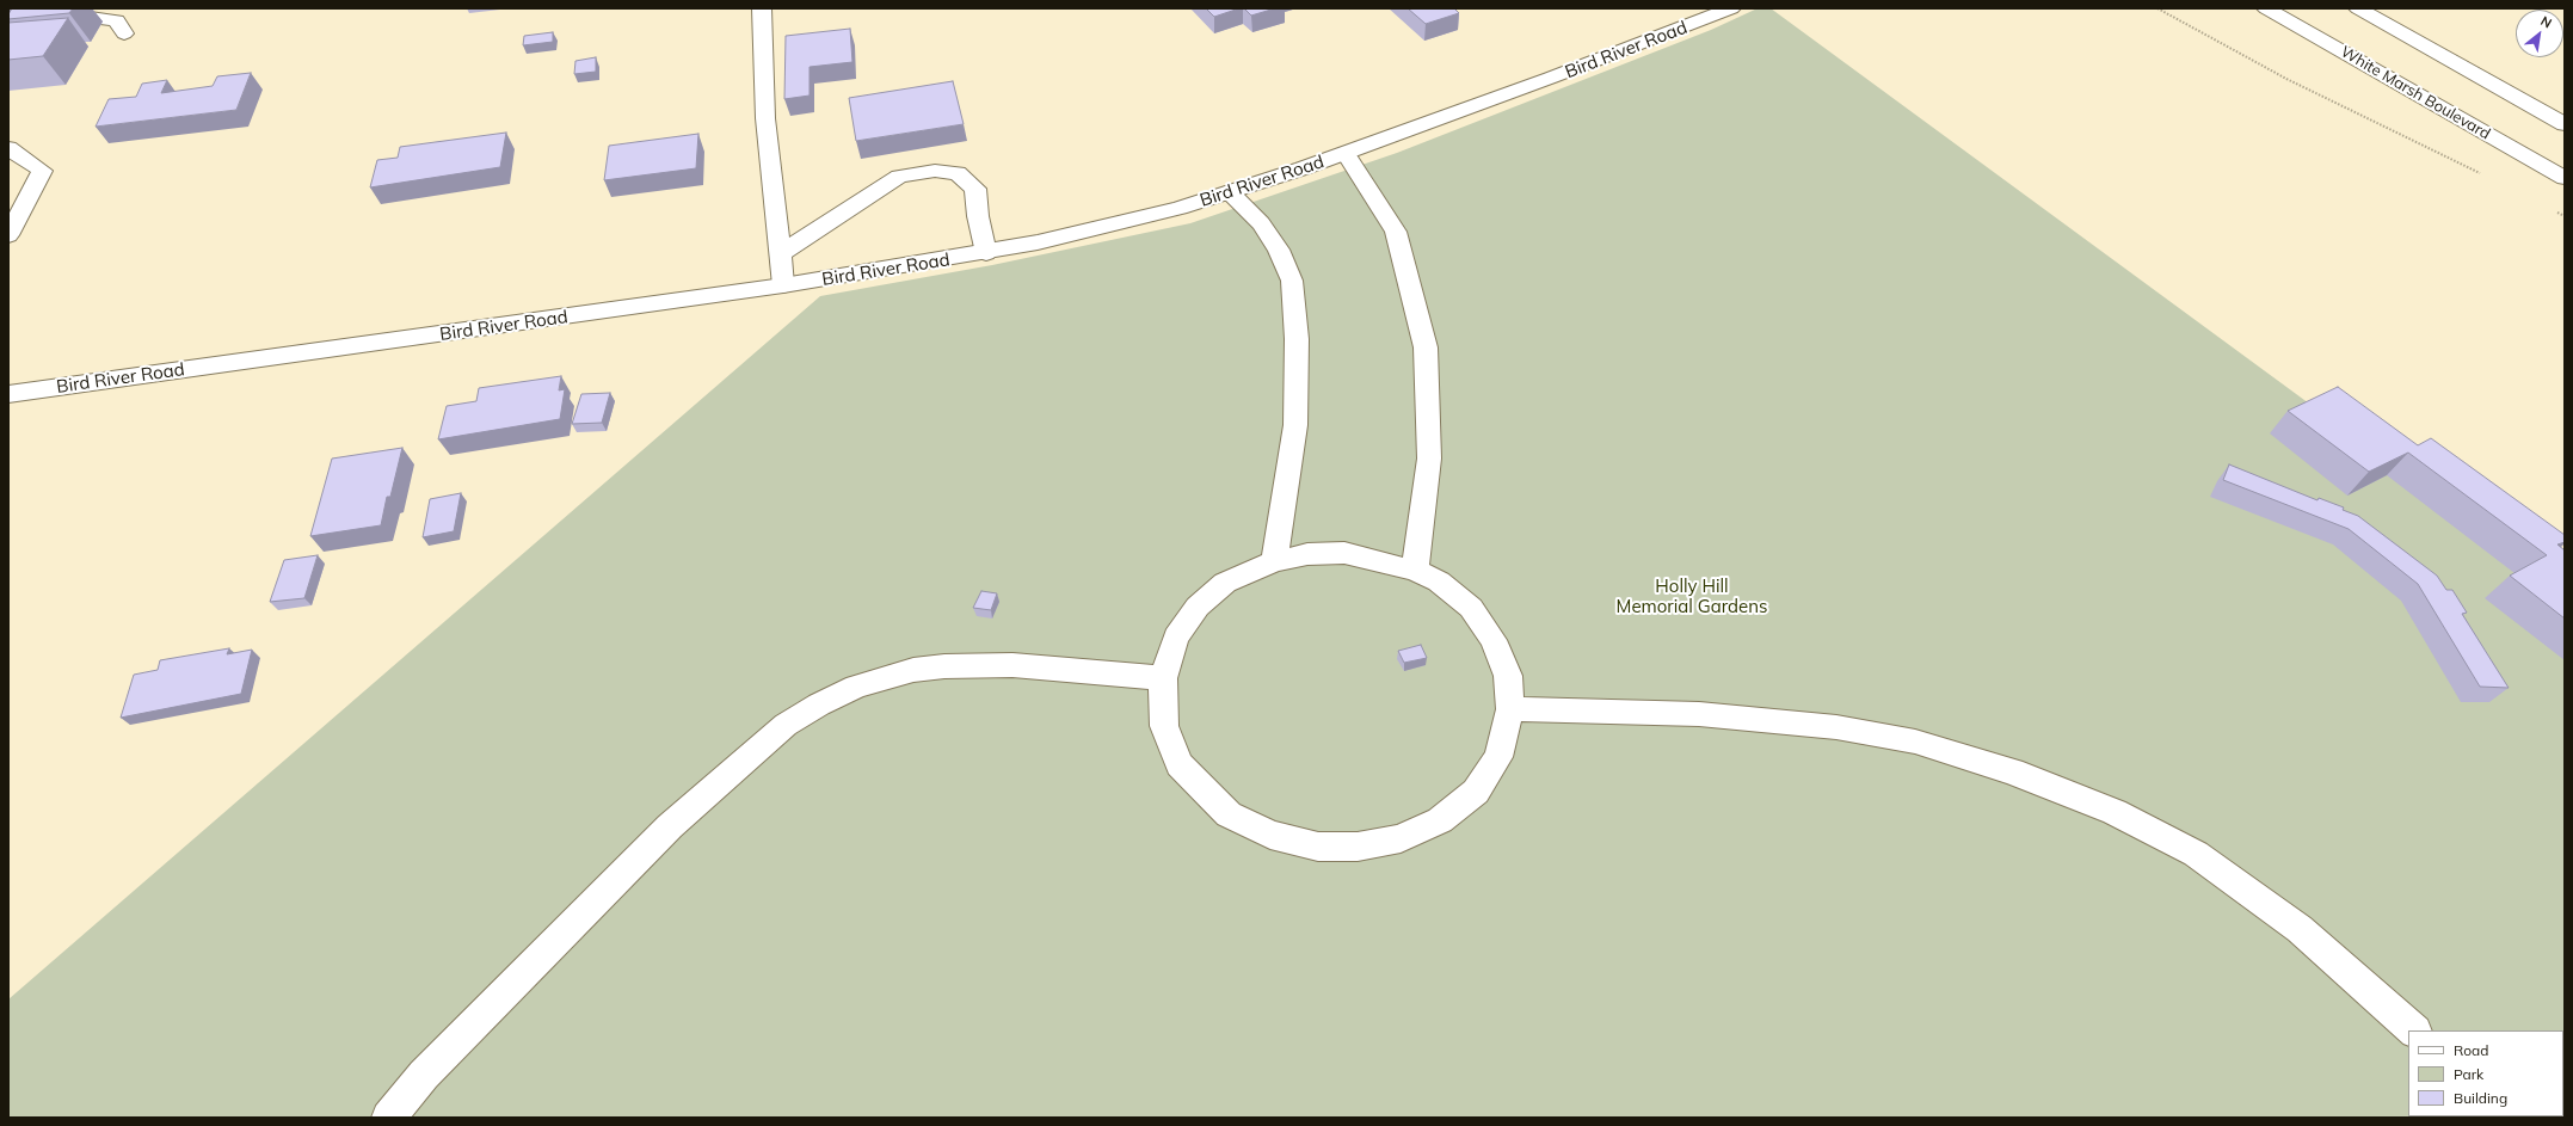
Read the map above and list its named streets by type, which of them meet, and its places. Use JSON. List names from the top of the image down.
{
  "streets": {
    "street": ["Bird River Road", "White Marsh Boulevard"]
  },
  "parks": ["Holly Hill Memorial Gardens"],
  "legend": ["Road", "Park", "Building"],
  "north": "top right"
}
